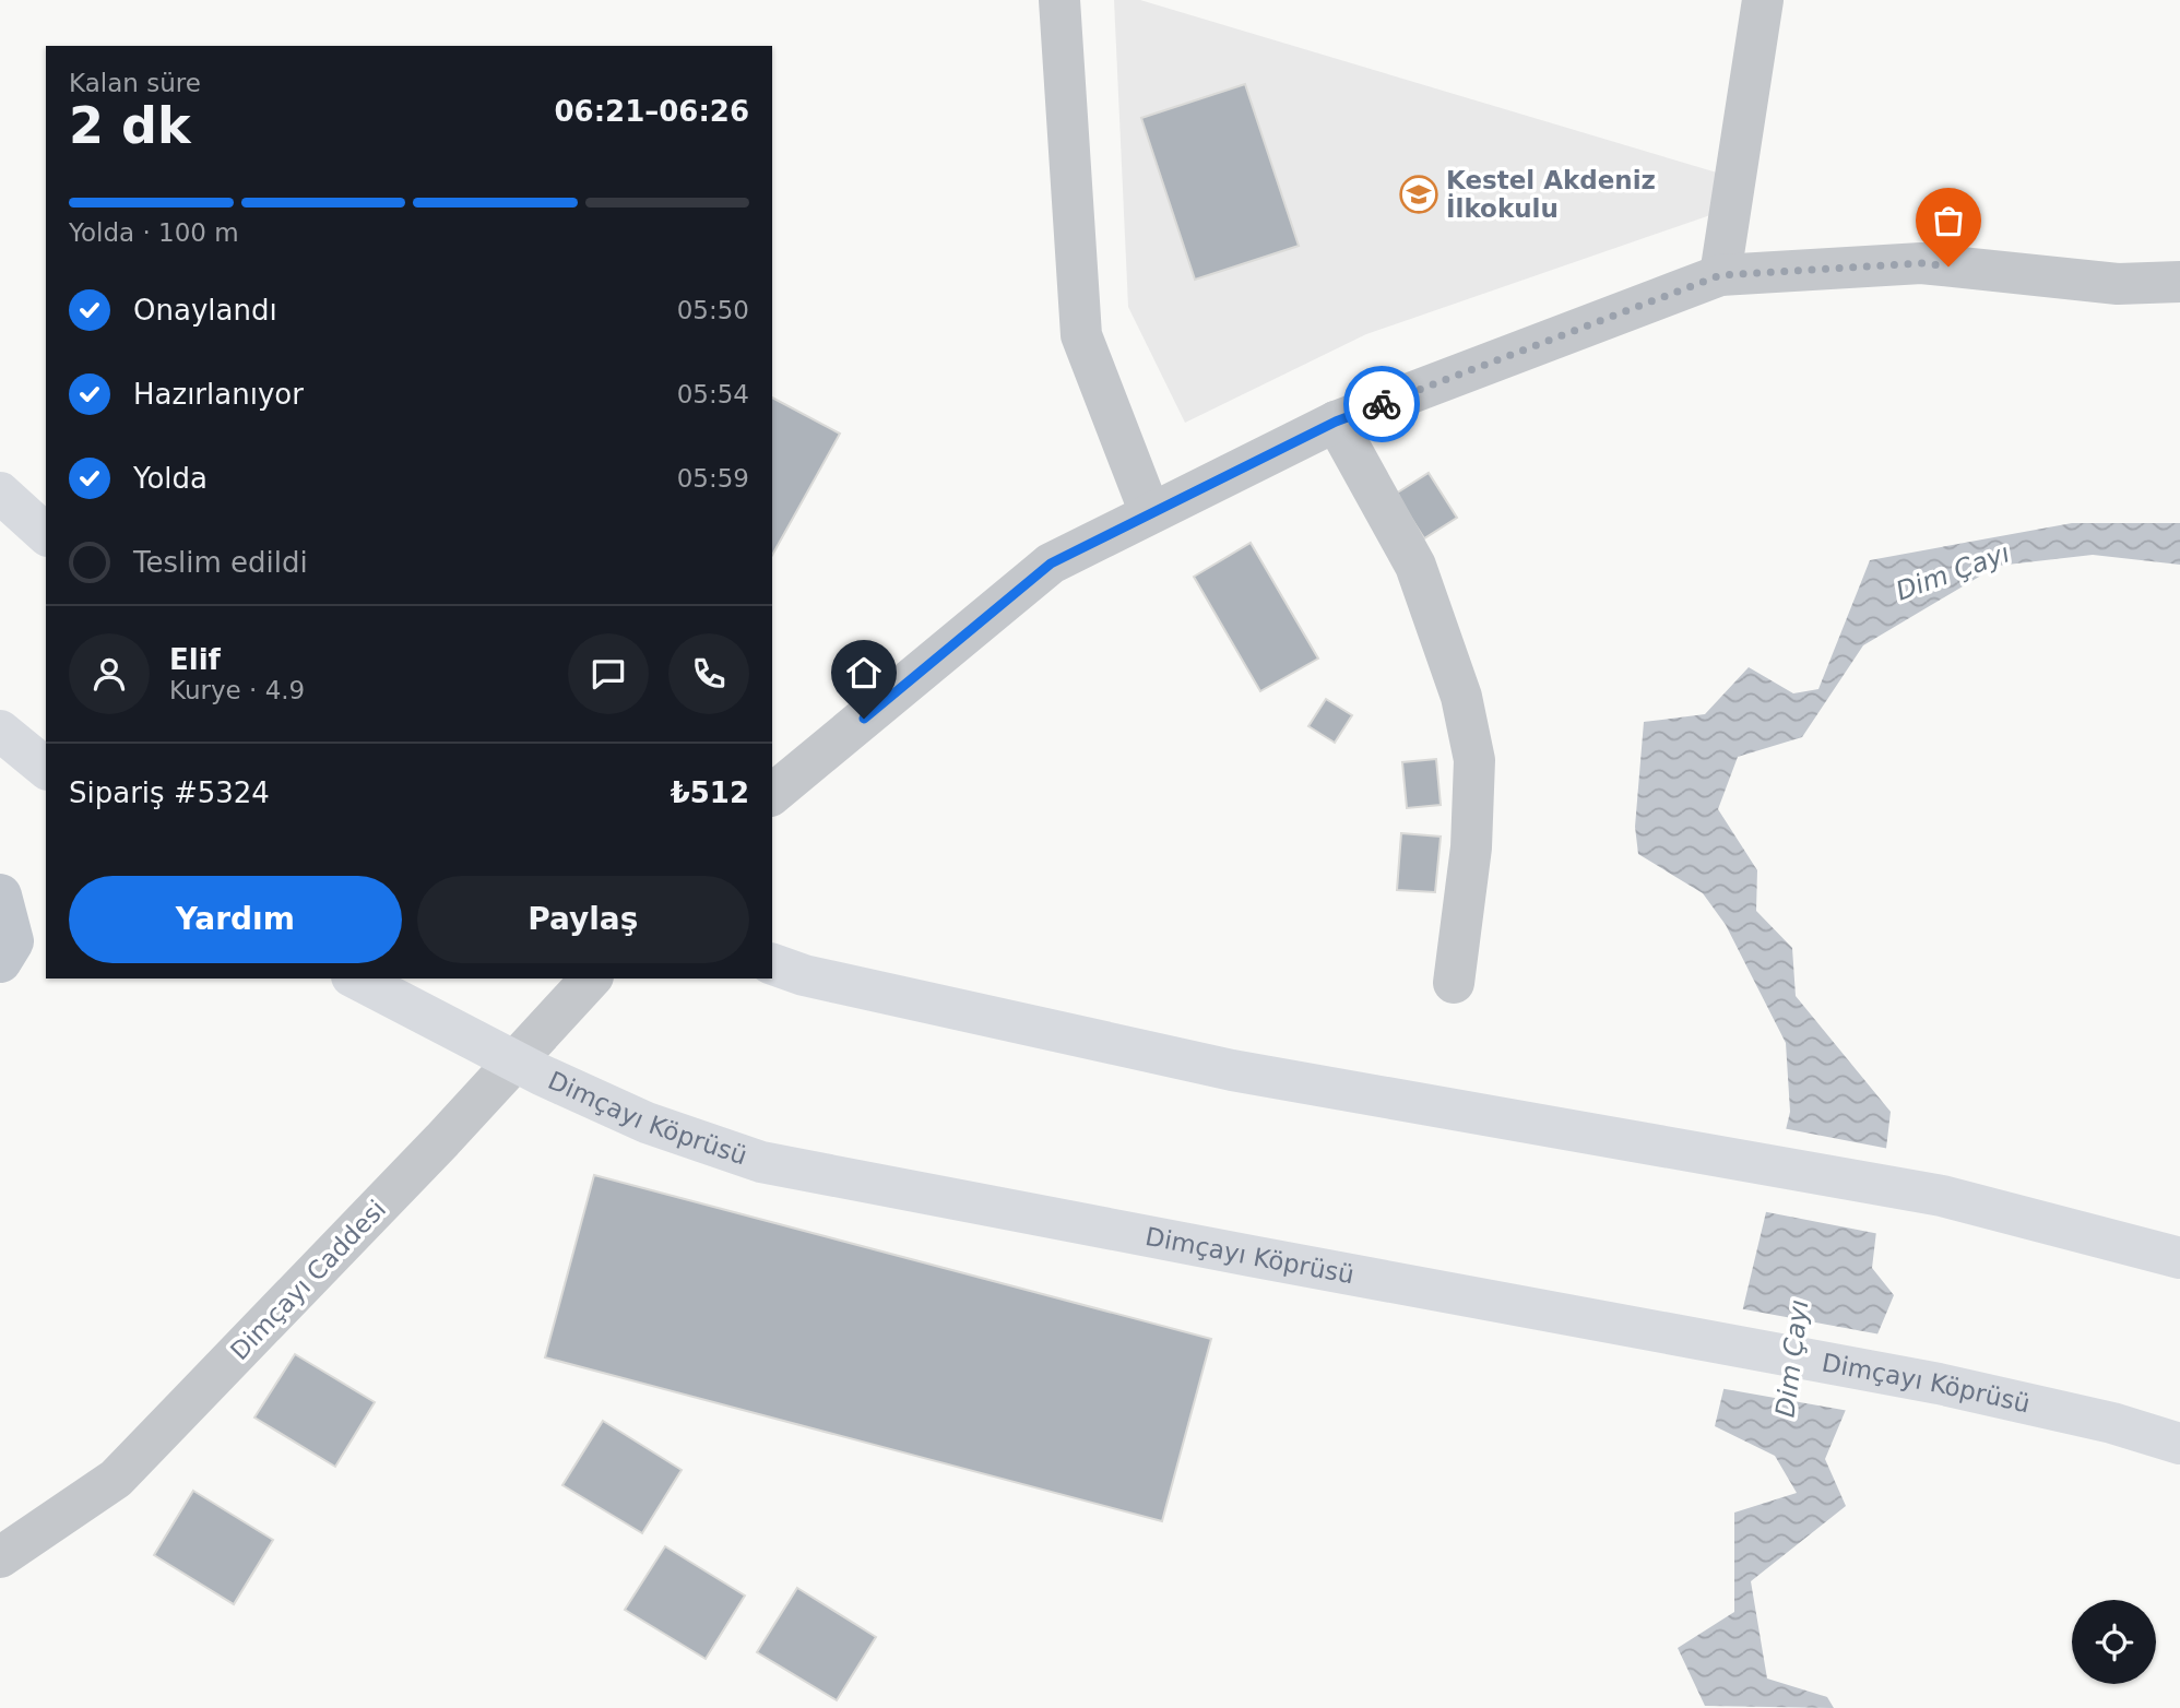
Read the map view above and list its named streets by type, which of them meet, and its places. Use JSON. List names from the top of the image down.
{
  "streets": {
    "highway": ["Dimçayı Köprüsü"],
    "street": ["Dimçayı Caddesi"]
  },
  "water": ["Dim Çayı"],
  "places": {
    "school or university": ["Kestel Akdeniz İlkokulu"]
  },
  "page": {
    "heading": ["2 dk", "Kalan süre", "06:21–06:26"],
    "panel": [
      "Elif",
      "Kurye · 4.9",
      "Sipariş #5324",
      "₺512"
    ],
    "bar": "Yolda · 100 m",
    "list": [
      ["Onaylandı", "05:50"],
      ["Hazırlanıyor", "05:54"],
      ["Yolda", "05:59"],
      "Teslim edildi"
    ],
    "buttons": ["Yardım", "Paylaş"]
  }
}
